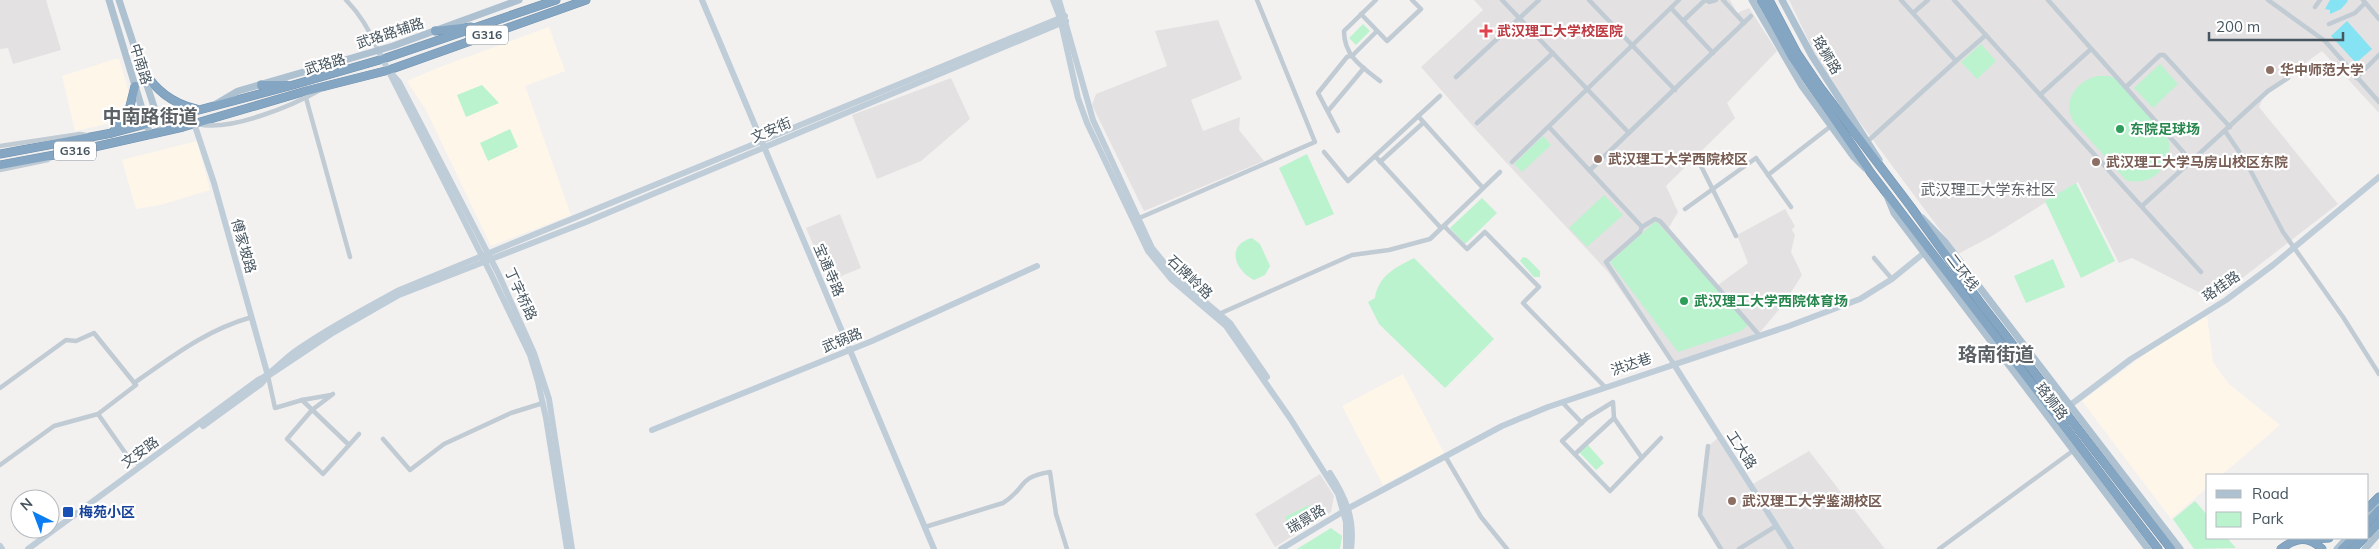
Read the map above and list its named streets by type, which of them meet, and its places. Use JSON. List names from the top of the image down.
{
  "streets": {
    "highway": ["G316", "武珞路", "二环线"],
    "main road": [
      "武珞路辅路",
      "珞狮路",
      "中南路",
      "文安街",
      "傅家坡路",
      "宝通寺路",
      "石牌岭路",
      "珞桂路",
      "丁字桥路",
      "武锅路",
      "洪达巷",
      "工大路",
      "文安路",
      "瑞景路"
    ]
  },
  "crossings": [
    ["武珞路辅路", "武珞路"],
    ["武珞路辅路", "丁字桥路"],
    ["珞狮路", "二环线"],
    ["珞狮路", "珞桂路"],
    ["珞狮路", "洪达巷"],
    ["中南路", "武珞路"],
    ["武珞路", "傅家坡路"],
    ["武珞路", "丁字桥路"],
    ["文安街", "宝通寺路"],
    ["文安街", "石牌岭路"],
    ["文安街", "丁字桥路"],
    ["文安街", "文安路"],
    ["傅家坡路", "文安路"],
    ["宝通寺路", "武锅路"],
    ["石牌岭路", "洪达巷"],
    ["石牌岭路", "瑞景路"],
    ["丁字桥路", "文安路"],
    ["洪达巷", "工大路"],
    ["洪达巷", "瑞景路"]
  ],
  "districts": ["中南路街道", "武汉理工大学东社区", "珞南街道"],
  "places": {
    "health": ["武汉理工大学校医院"],
    "other": [
      "华中师范大学",
      "东院足球场",
      "武汉理工大学西院校区",
      "武汉理工大学马房山校区东院",
      "武汉理工大学西院体育场",
      "武汉理工大学鉴湖校区"
    ],
    "transit": ["梅苑小区"]
  },
  "legend": ["Road", "Park"],
  "scale_bar": "200 m",
  "north": "top left"
}
